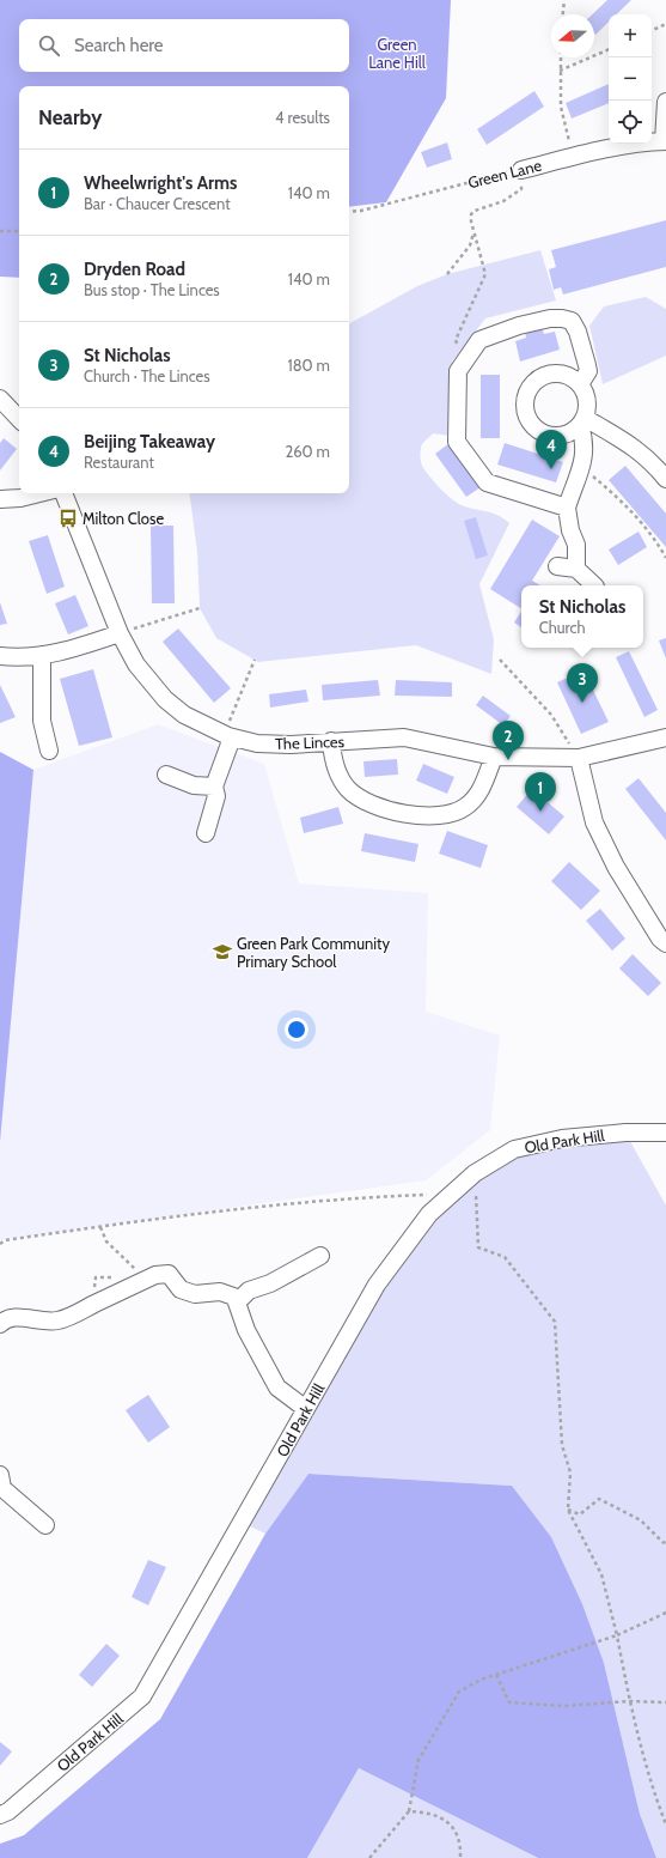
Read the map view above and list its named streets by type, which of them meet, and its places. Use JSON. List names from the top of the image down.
{
  "streets": {
    "street": ["Green Lane", "The Linces", "Old Park Hill"]
  },
  "parks": ["Green Lane Hill"],
  "places": {
    "bus stop": ["Milton Close"],
    "school or university": ["Green Park Community Primary School"]
  },
  "north": "left",
  "page": {
    "map_buttons": ["+", "−"],
    "search": "Search here",
    "heading": ["Nearby", "4 results"],
    "list": [
      {
        "mark": "1",
        "name": "Wheelwright's Arms",
        "note": "Bar · Chaucer Crescent",
        "value": "140 m"
      },
      {
        "mark": "2",
        "name": "Dryden Road",
        "note": "Bus stop · The Linces",
        "value": "140 m"
      },
      {
        "mark": "3",
        "name": "St Nicholas",
        "note": "Church · The Linces",
        "value": "180 m"
      },
      {
        "mark": "4",
        "name": "Beijing Takeaway",
        "note": "Restaurant",
        "value": "260 m"
      }
    ],
    "pins": [
      "4",
      "3",
      "2",
      "1"
    ],
    "popup": ["St Nicholas", "Church"]
  }
}
